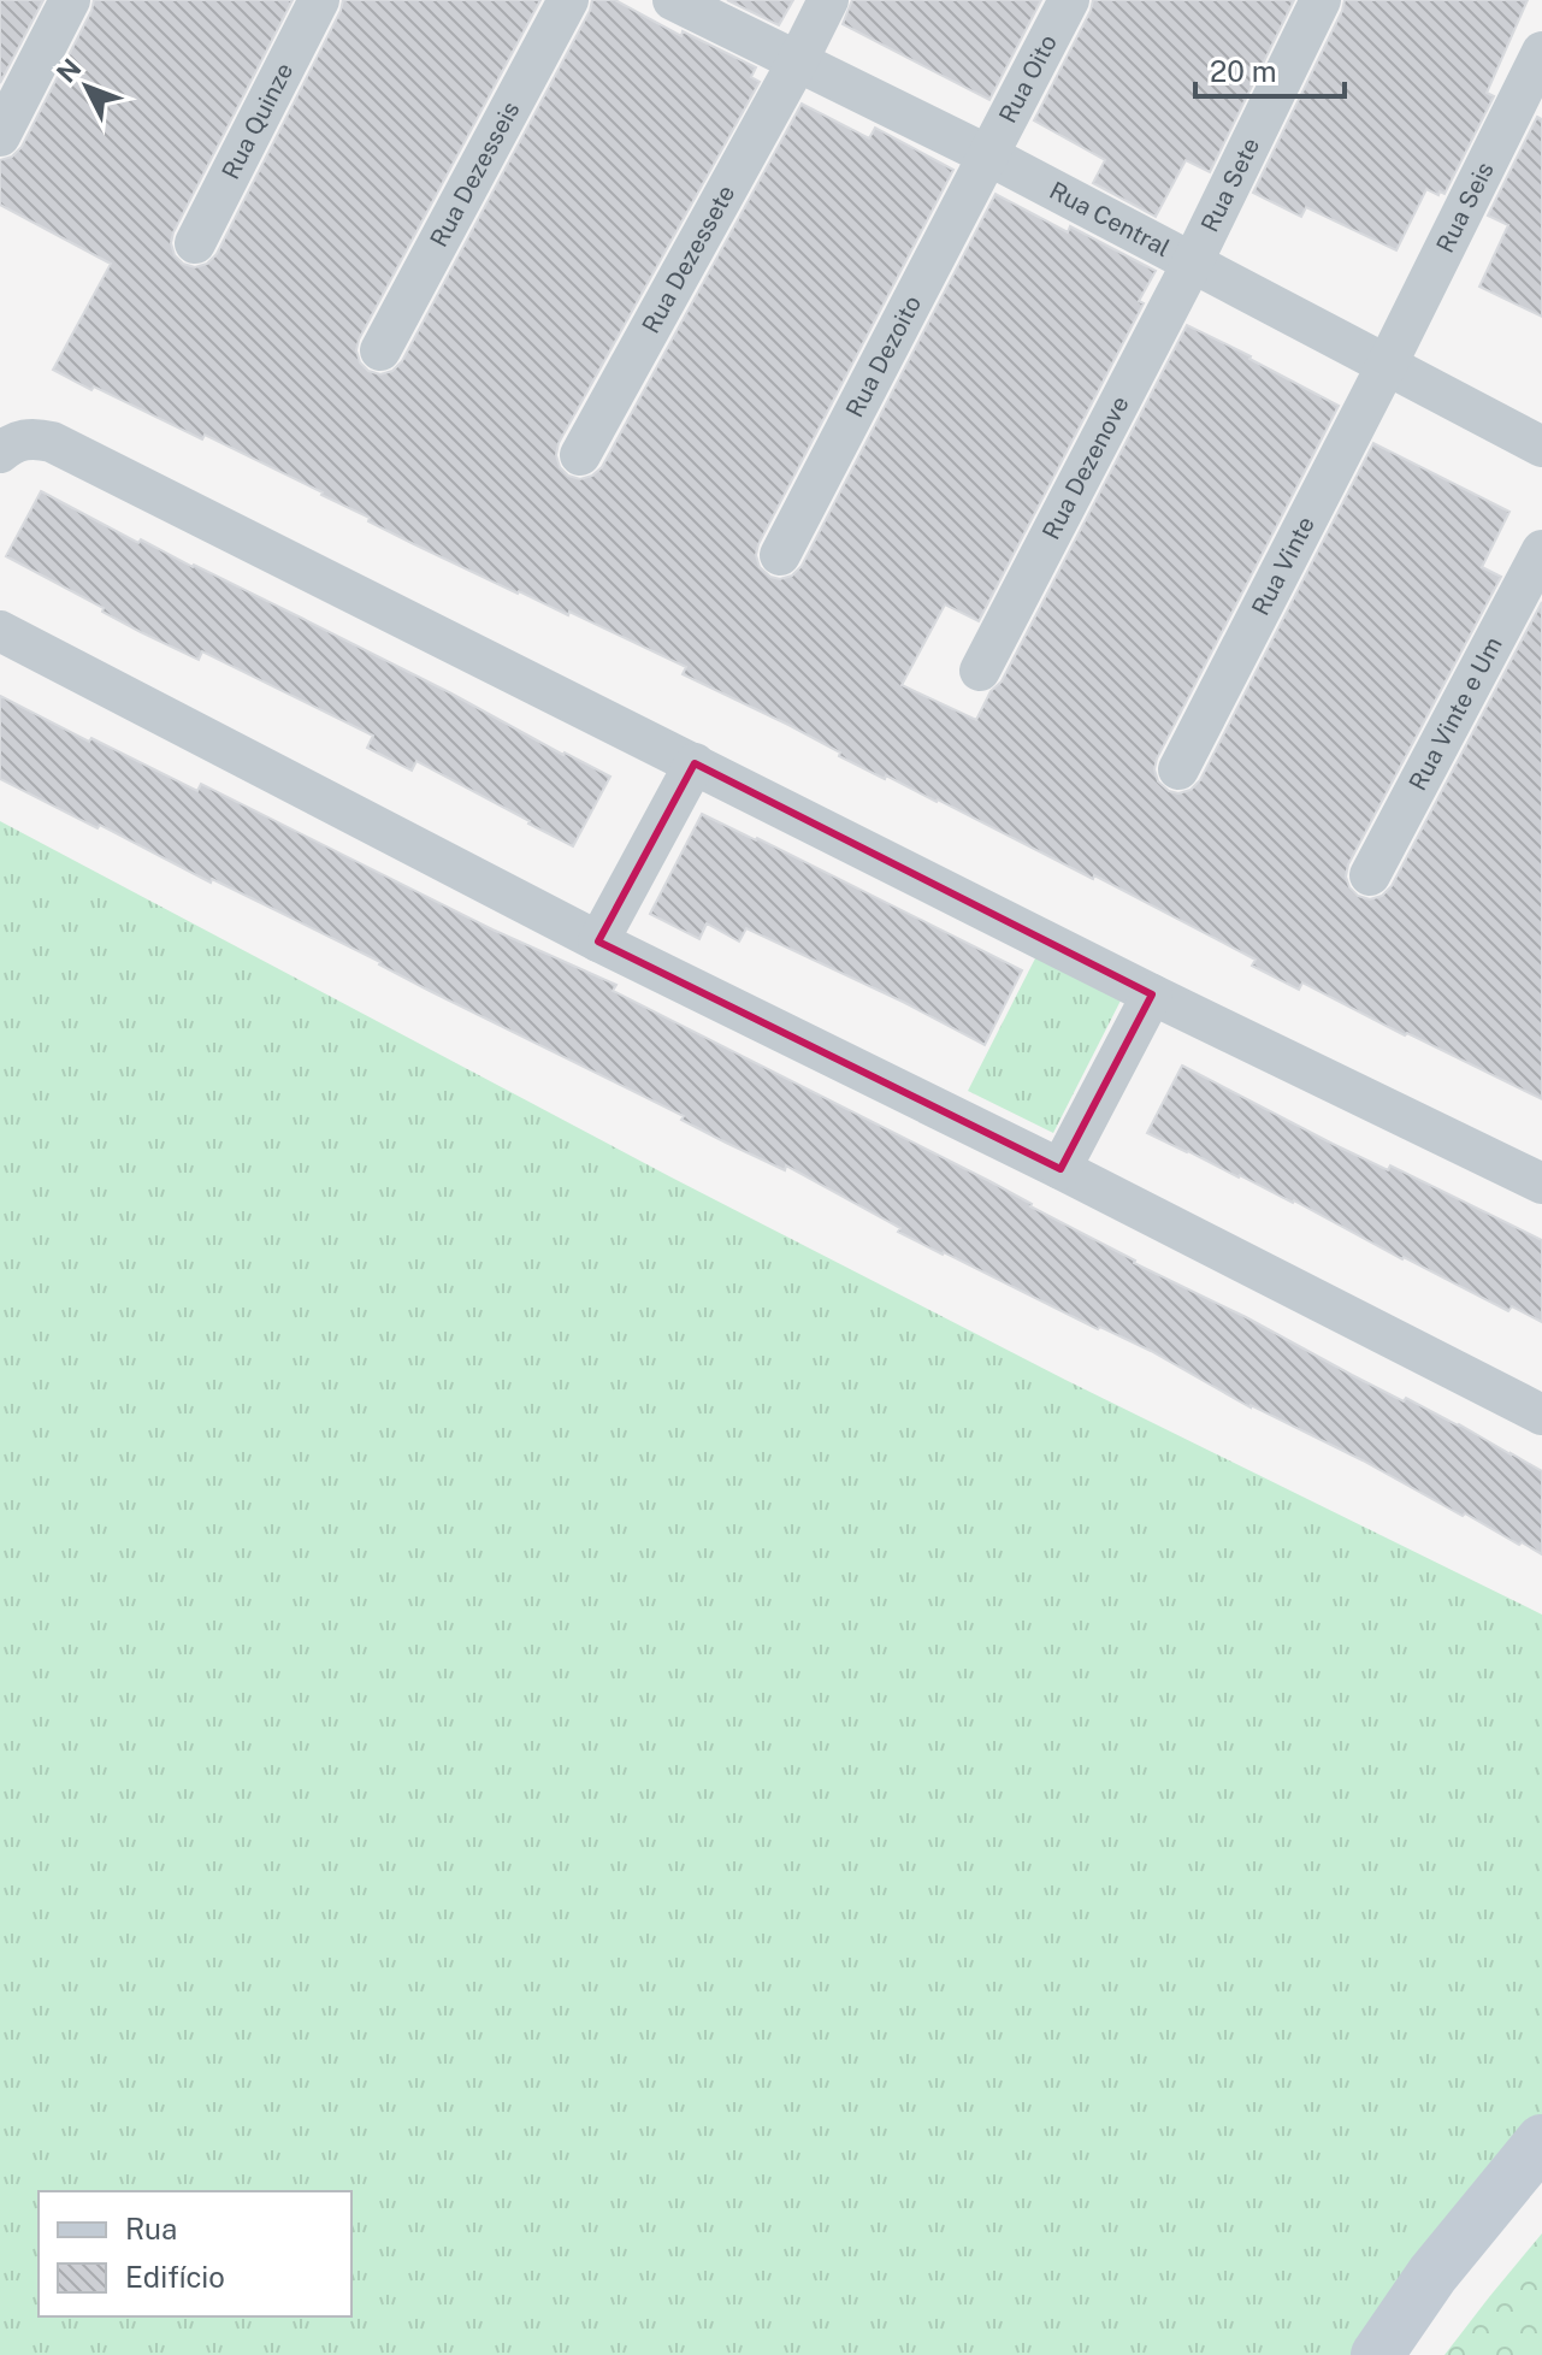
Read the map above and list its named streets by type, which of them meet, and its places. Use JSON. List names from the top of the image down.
{
  "streets": {
    "street": [
      "Rua Oito",
      "Rua Quinze",
      "Rua Dezesseis",
      "Rua Sete",
      "Rua Seis",
      "Rua Central",
      "Rua Dezessete",
      "Rua Dezoito",
      "Rua Dezenove",
      "Rua Vinte",
      "Rua Vinte e Um"
    ]
  },
  "crossings": [
    ["Rua Oito", "Rua Central"],
    ["Rua Oito", "Rua Dezoito"],
    ["Rua Sete", "Rua Central"],
    ["Rua Sete", "Rua Dezenove"],
    ["Rua Seis", "Rua Central"],
    ["Rua Seis", "Rua Vinte"],
    ["Rua Central", "Rua Dezessete"],
    ["Rua Central", "Rua Dezoito"],
    ["Rua Central", "Rua Dezenove"],
    ["Rua Central", "Rua Vinte"]
  ],
  "legend": ["Rua", "Edifício"],
  "scale_bar": "20 m",
  "north": "top left"
}
